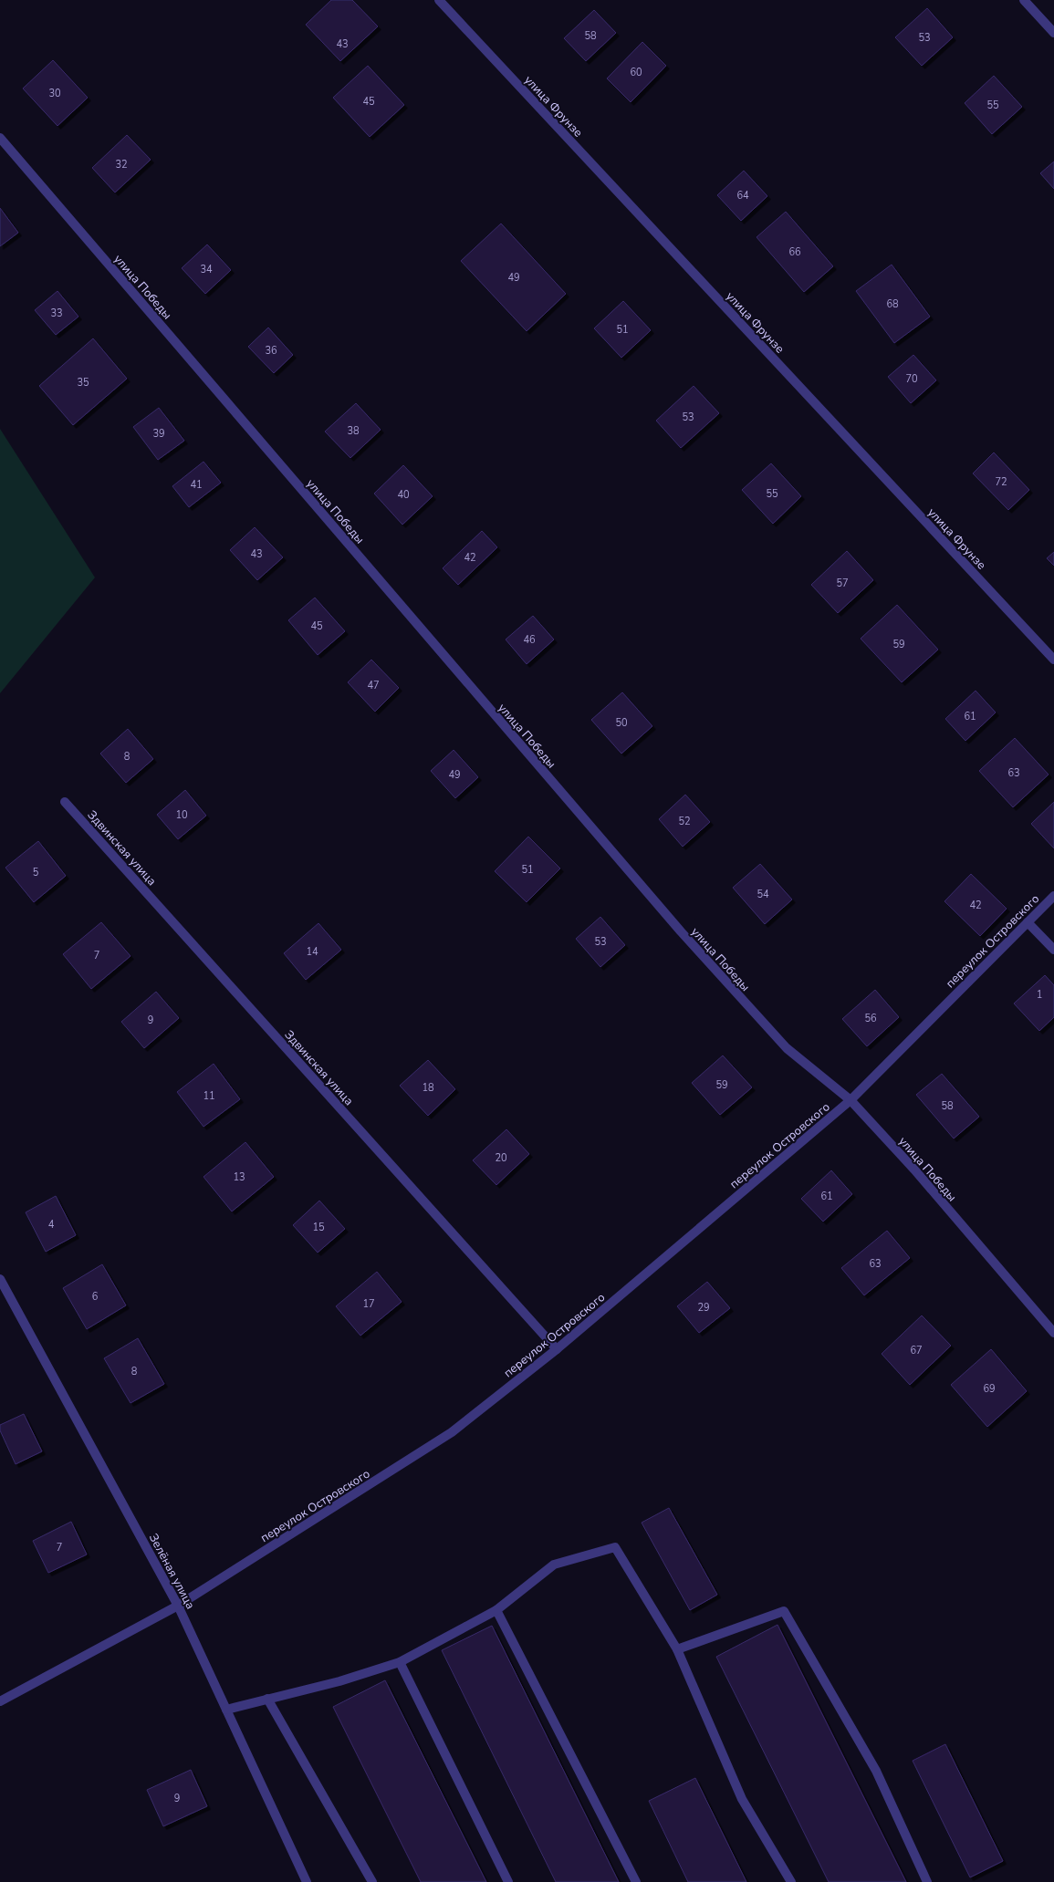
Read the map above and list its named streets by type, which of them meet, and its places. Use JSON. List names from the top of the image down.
{
  "streets": {
    "street": [
      "улица Фрунзе",
      "улица Победы",
      "Здвинская улица",
      "переулок Островского",
      "Зелёная улица"
    ]
  },
  "crossings": [
    ["улица Победы", "переулок Островского"],
    ["Здвинская улица", "переулок Островского"],
    ["переулок Островского", "Зелёная улица"]
  ],
  "house_numbers": [
    "58",
    "53",
    "43",
    "60",
    "30",
    "45",
    "55",
    "32",
    "64",
    "66",
    "34",
    "49",
    "68",
    "33",
    "51",
    "36",
    "70",
    "35",
    "53",
    "38",
    "39",
    "72",
    "41",
    "55",
    "40",
    "43",
    "42",
    "57",
    "45",
    "46",
    "59",
    "47",
    "61",
    "50",
    "8",
    "63",
    "49",
    "10",
    "52",
    "51",
    "5",
    "54",
    "42",
    "53",
    "14",
    "7",
    "1",
    "56",
    "9",
    "59",
    "18",
    "11",
    "58",
    "20",
    "13",
    "61",
    "4",
    "15",
    "63",
    "6",
    "17",
    "29",
    "67",
    "8",
    "69",
    "7",
    "9"
  ]
}
